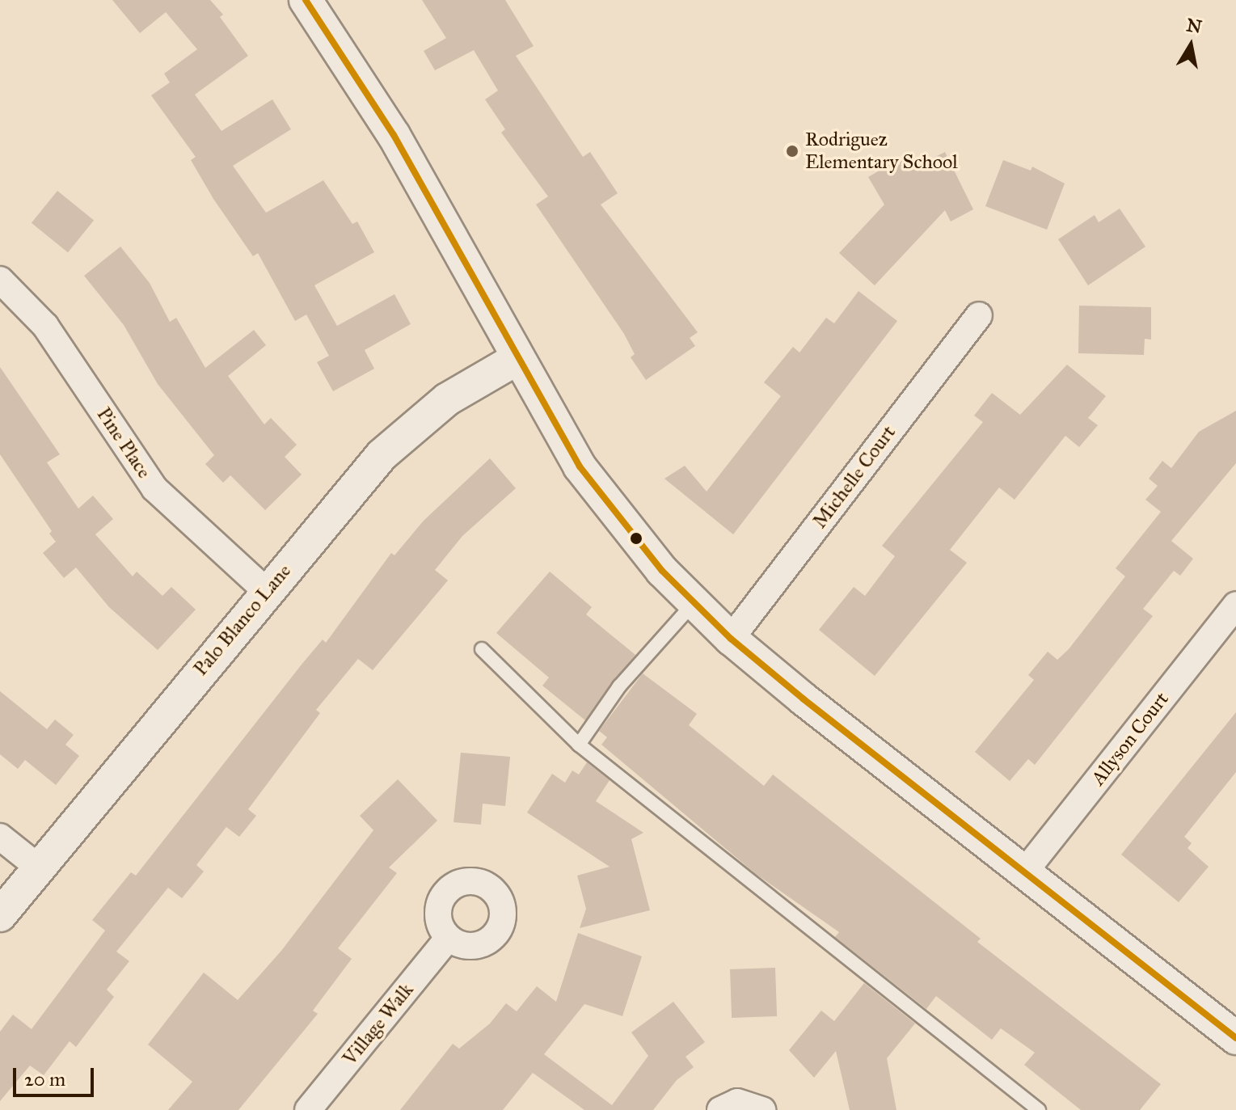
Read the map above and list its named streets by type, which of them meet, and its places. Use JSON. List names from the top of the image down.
{
  "streets": {
    "street": [
      "Pine Place",
      "Michelle Court",
      "Palo Blanco Lane",
      "Allyson Court",
      "Village Walk"
    ]
  },
  "crossings": [
    ["Pine Place", "Palo Blanco Lane"]
  ],
  "places": ["Rodriguez Elementary School"],
  "scale_bar": "20 m",
  "north": "top"
}
